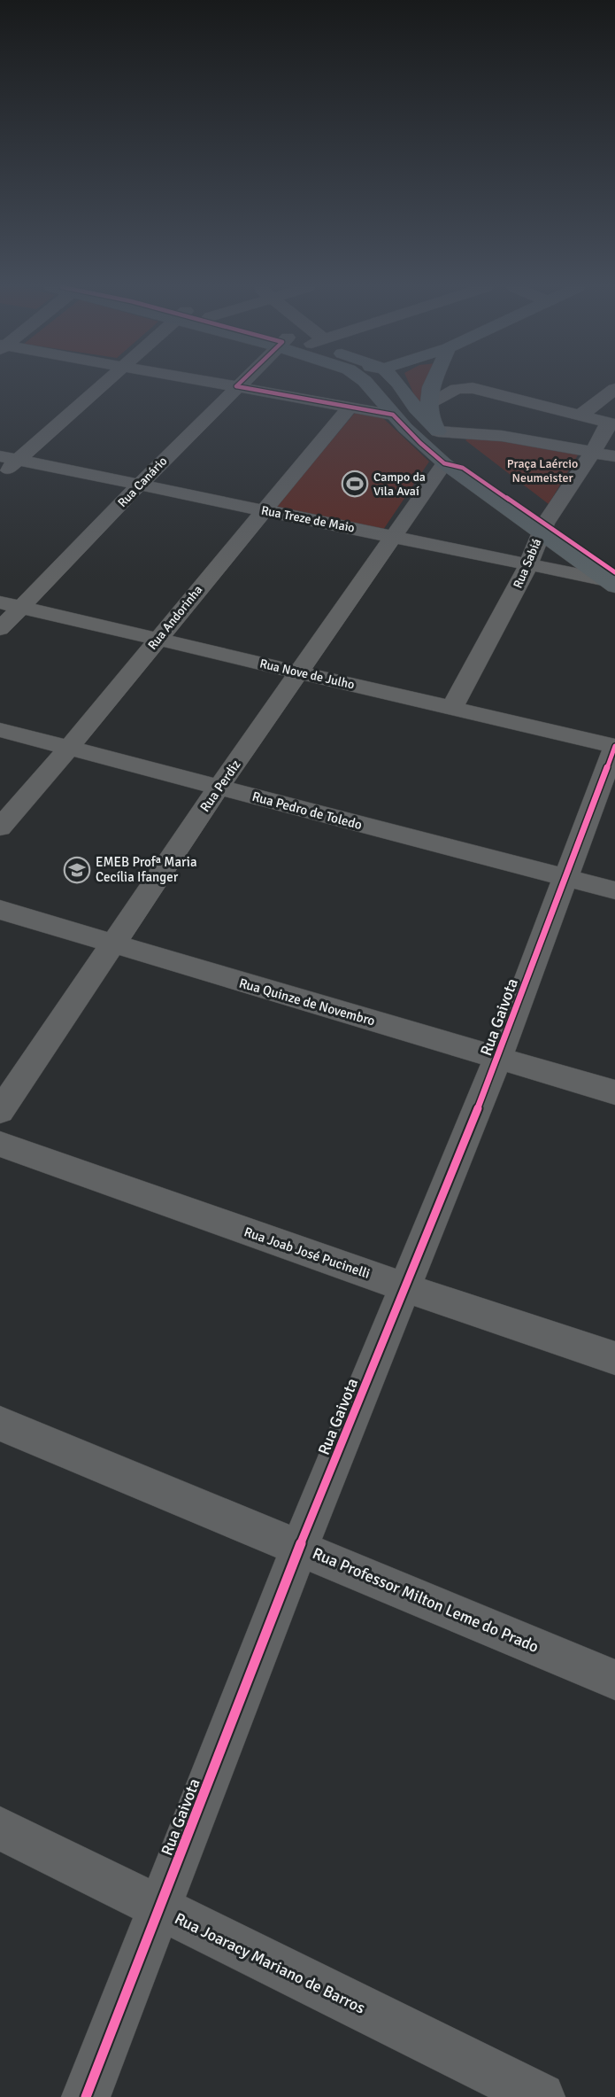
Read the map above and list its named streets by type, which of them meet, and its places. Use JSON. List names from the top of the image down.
{
  "streets": {
    "street": [
      "Rua Canário",
      "Rua Treze de Maio",
      "Rua Sabiá",
      "Rua Andorinha",
      "Rua Nove de Julho",
      "Rua Perdiz",
      "Rua Pedro de Toledo",
      "Rua Quinze de Novembro",
      "Rua Gaivota",
      "Rua Joab José Pucinelli",
      "Rua Professor Milton Leme do Prado",
      "Rua Joaracy Mariano de Barros"
    ]
  },
  "crossings": [
    ["Rua Canário", "Rua Treze de Maio"],
    ["Rua Canário", "Rua Nove de Julho"],
    ["Rua Treze de Maio", "Rua Sabiá"],
    ["Rua Treze de Maio", "Rua Andorinha"],
    ["Rua Treze de Maio", "Rua Perdiz"],
    ["Rua Sabiá", "Rua Nove de Julho"],
    ["Rua Andorinha", "Rua Nove de Julho"],
    ["Rua Andorinha", "Rua Pedro de Toledo"],
    ["Rua Nove de Julho", "Rua Perdiz"],
    ["Rua Nove de Julho", "Rua Gaivota"],
    ["Rua Perdiz", "Rua Pedro de Toledo"],
    ["Rua Perdiz", "Rua Quinze de Novembro"],
    ["Rua Pedro de Toledo", "Rua Gaivota"],
    ["Rua Quinze de Novembro", "Rua Gaivota"],
    ["Rua Gaivota", "Rua Joab José Pucinelli"],
    ["Rua Gaivota", "Rua Professor Milton Leme do Prado"],
    ["Rua Gaivota", "Rua Joaracy Mariano de Barros"]
  ],
  "parks": ["Praça Laércio Neumeister"],
  "places": {
    "sports": ["Campo da Vila Avaí"],
    "school or university": ["EMEB Profª Maria Cecília Ifanger"]
  }
}
